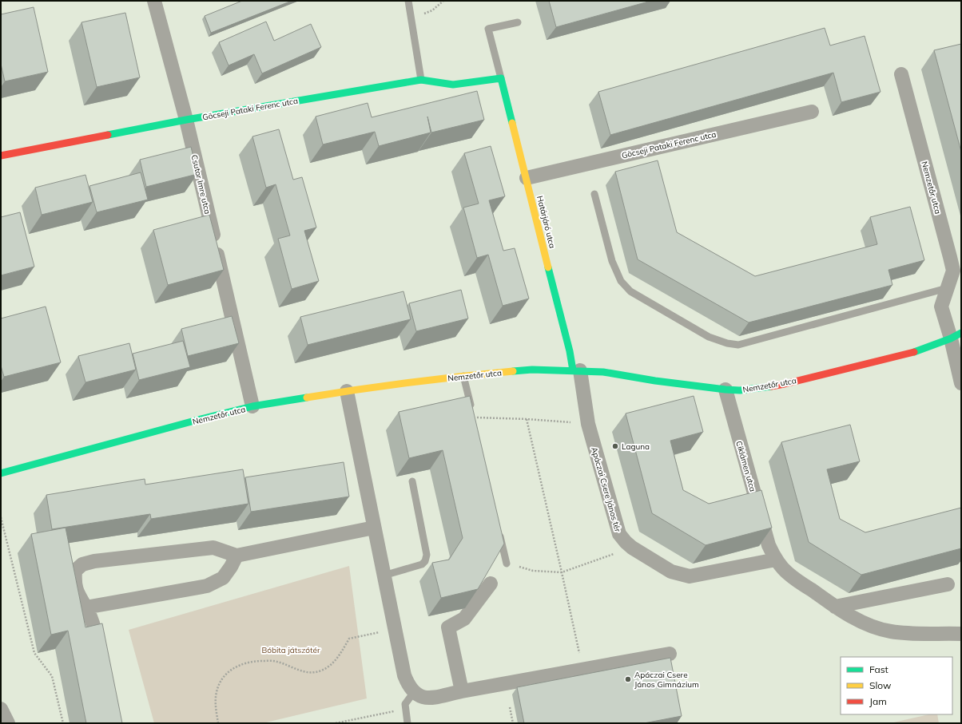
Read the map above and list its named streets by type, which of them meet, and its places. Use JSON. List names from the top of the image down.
{
  "streets": {
    "street": [
      "Göcseji Pataki Ferenc utca",
      "Csutor Imre utca",
      "Nemzetőr utca",
      "Határjáró utca",
      "Ciklámen utca",
      "Apáczai Csere János tér"
    ]
  },
  "crossings": [
    ["Göcseji Pataki Ferenc utca", "Csutor Imre utca"],
    ["Göcseji Pataki Ferenc utca", "Határjáró utca"],
    ["Csutor Imre utca", "Nemzetőr utca"],
    ["Nemzetőr utca", "Határjáró utca"],
    ["Nemzetőr utca", "Ciklámen utca"],
    ["Nemzetőr utca", "Apáczai Csere János tér"],
    ["Határjáró utca", "Apáczai Csere János tér"],
    ["Ciklámen utca", "Apáczai Csere János tér"]
  ],
  "parks": ["Bóbita játszótér"],
  "places": ["Laguna", "Apáczai Csere János Gimnázium"],
  "legend": ["Fast", "Slow", "Jam"]
}
